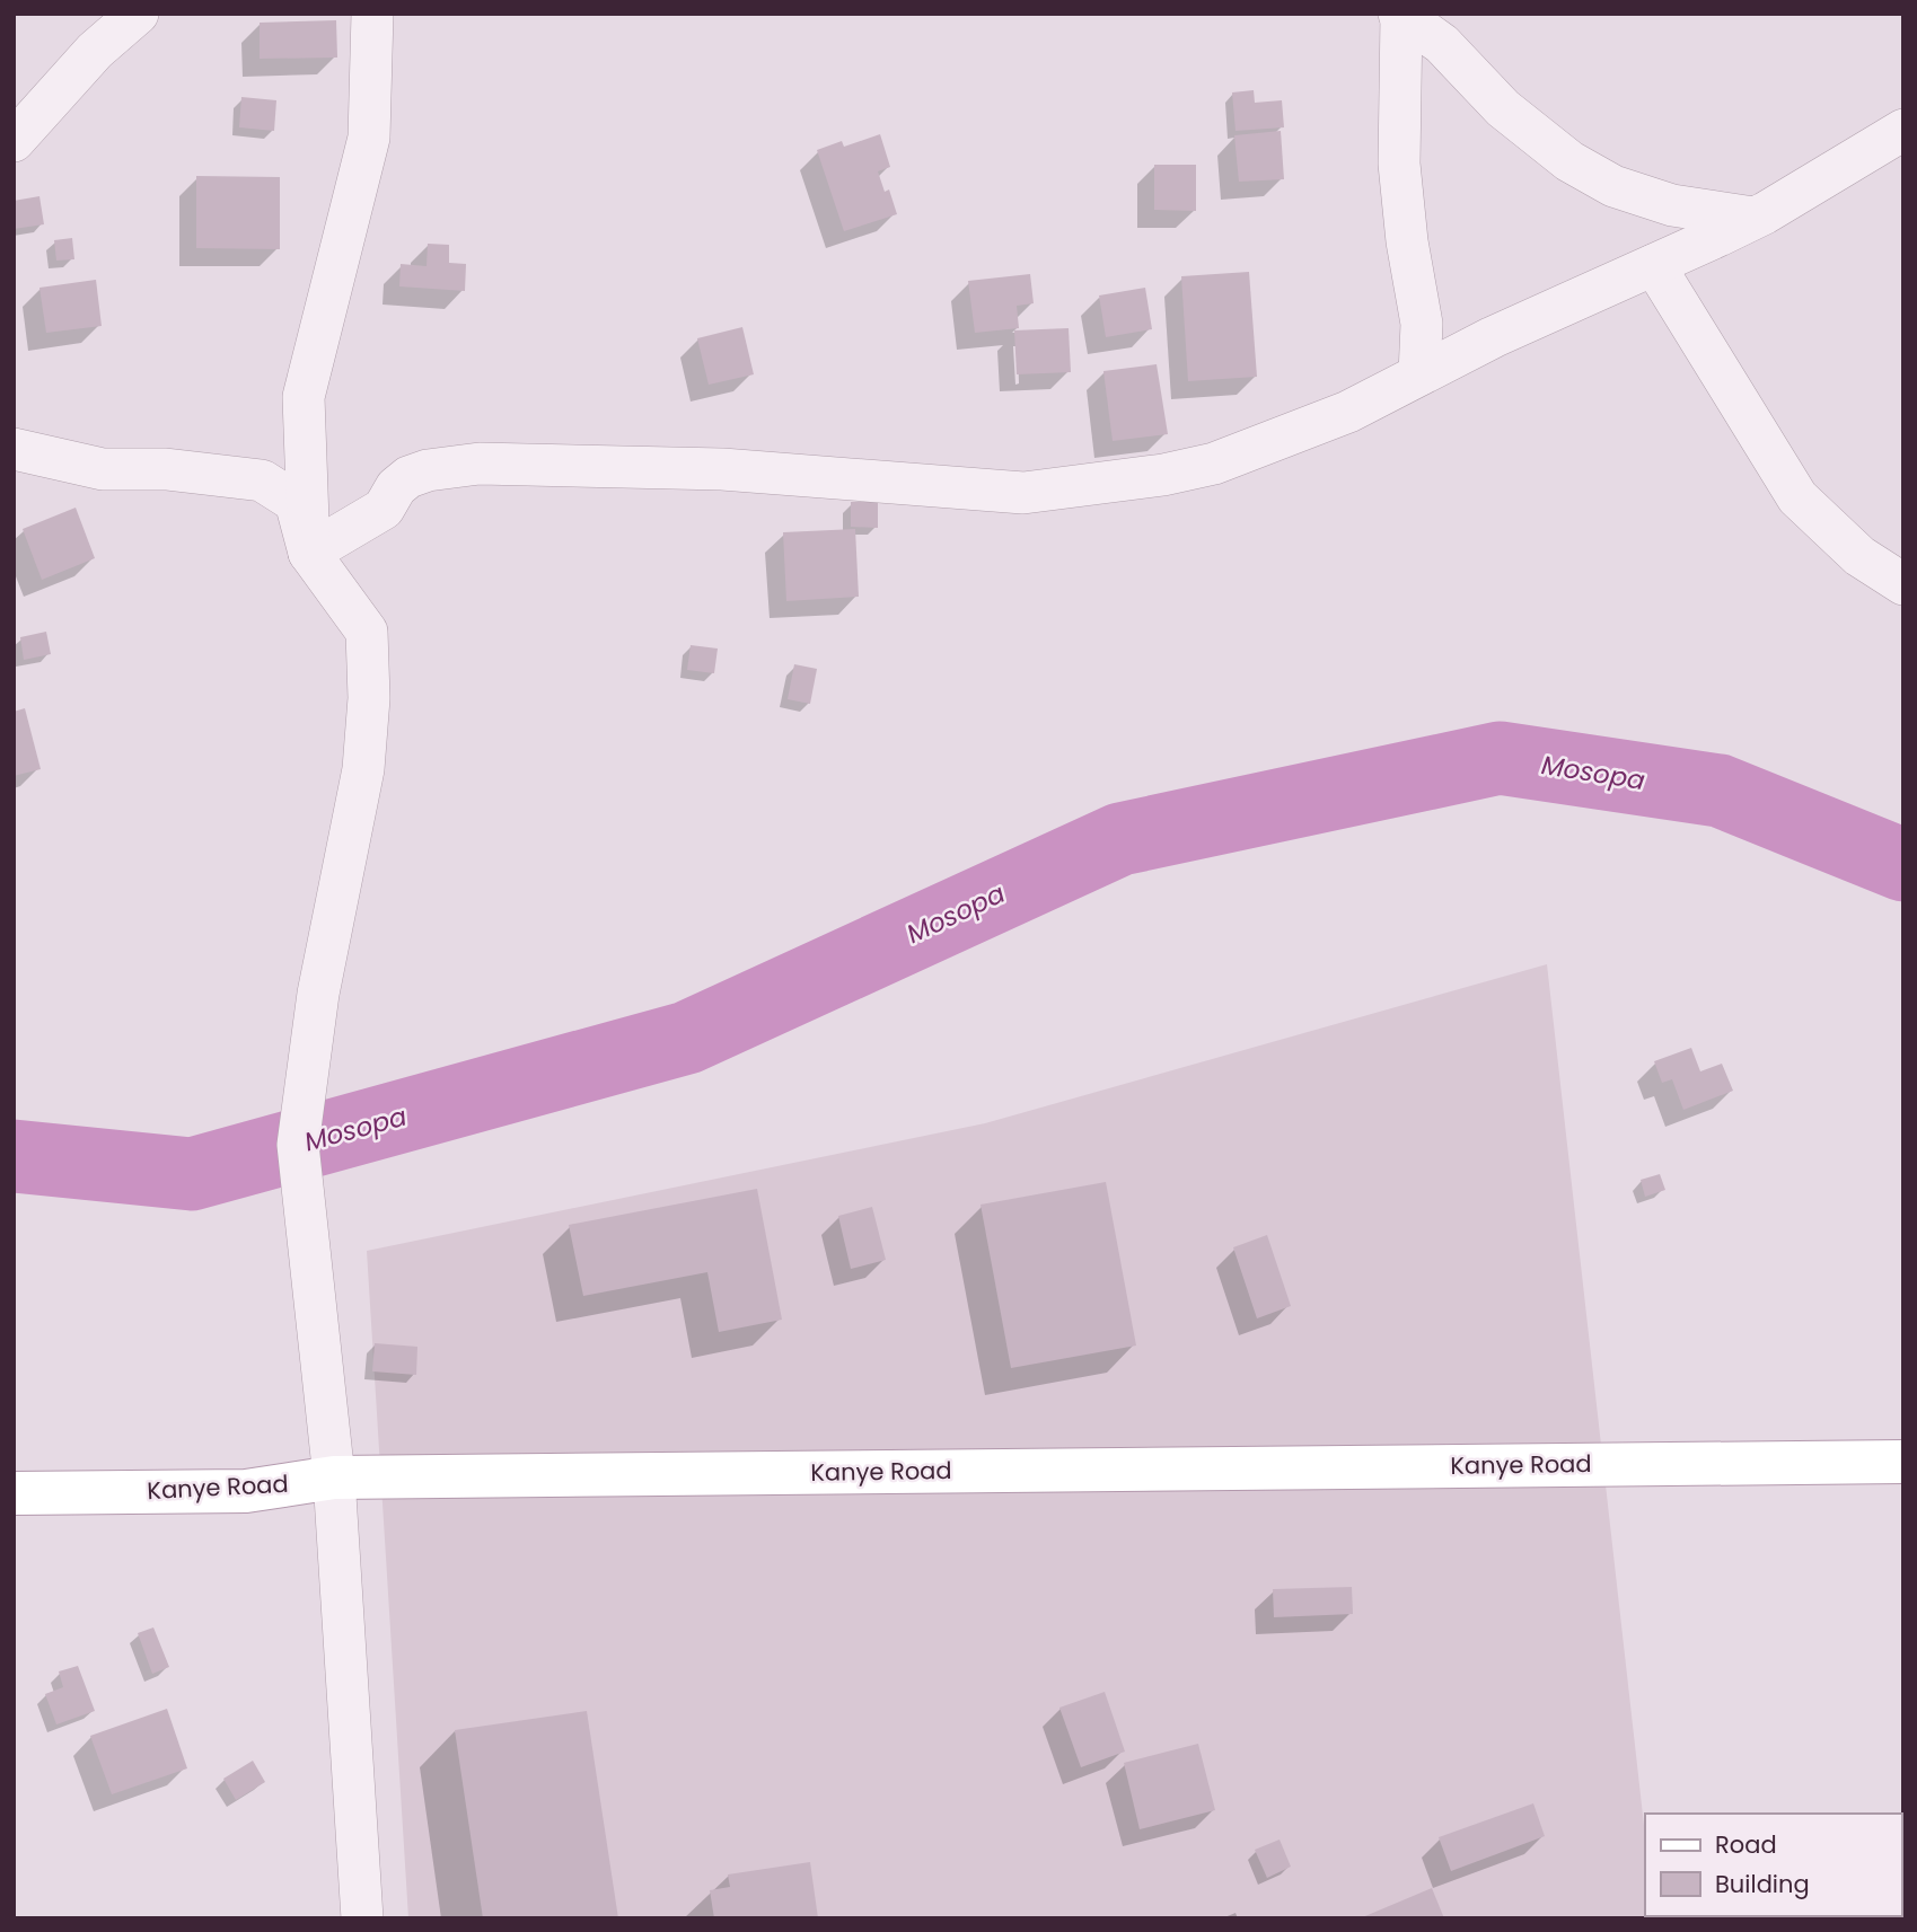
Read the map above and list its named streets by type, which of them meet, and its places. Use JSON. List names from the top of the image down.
{
  "streets": {
    "main road": ["Kanye Road"]
  },
  "water": ["Mosopa"],
  "legend": ["Road", "Building"]
}
